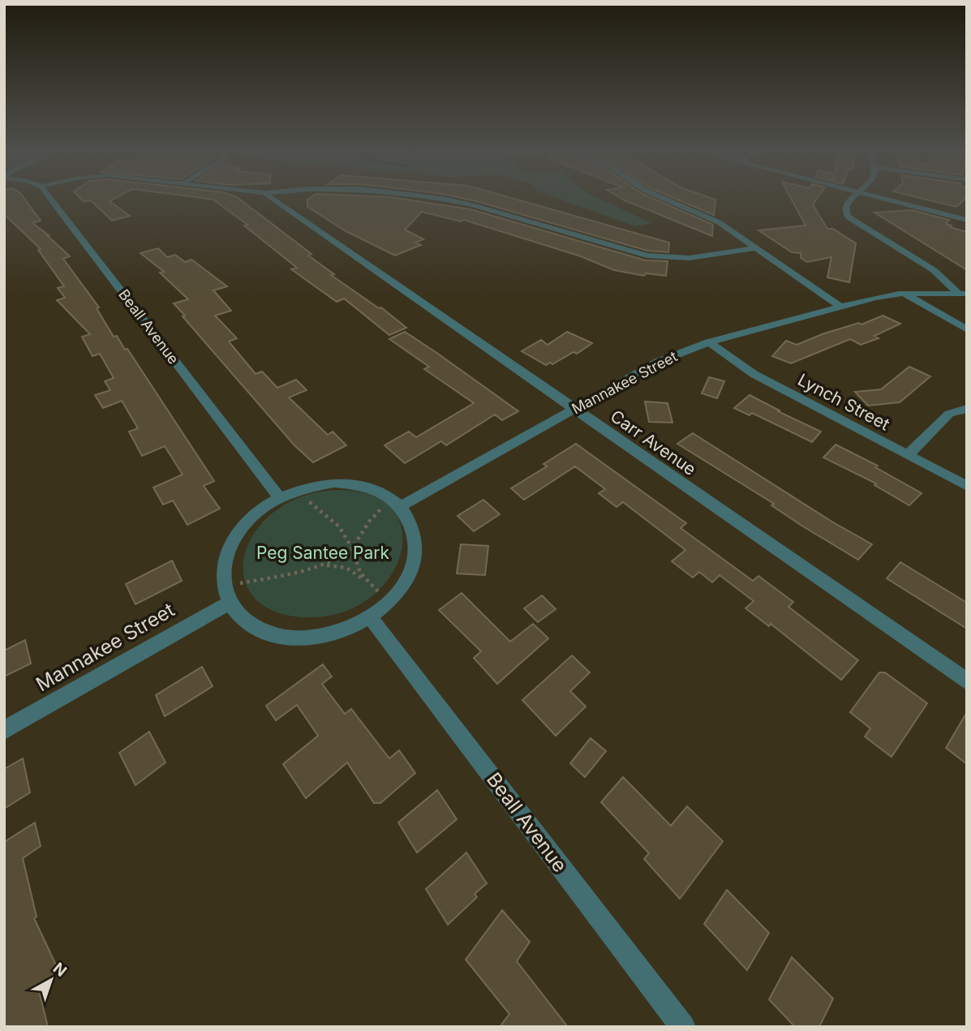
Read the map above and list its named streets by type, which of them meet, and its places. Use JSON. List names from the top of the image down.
{
  "streets": {
    "street": [
      "Beall Avenue",
      "Mannakee Street",
      "Lynch Street",
      "Carr Avenue"
    ]
  },
  "crossings": [
    ["Mannakee Street", "Lynch Street"],
    ["Mannakee Street", "Carr Avenue"]
  ],
  "parks": ["Peg Santee Park"],
  "north": "top right"
}
